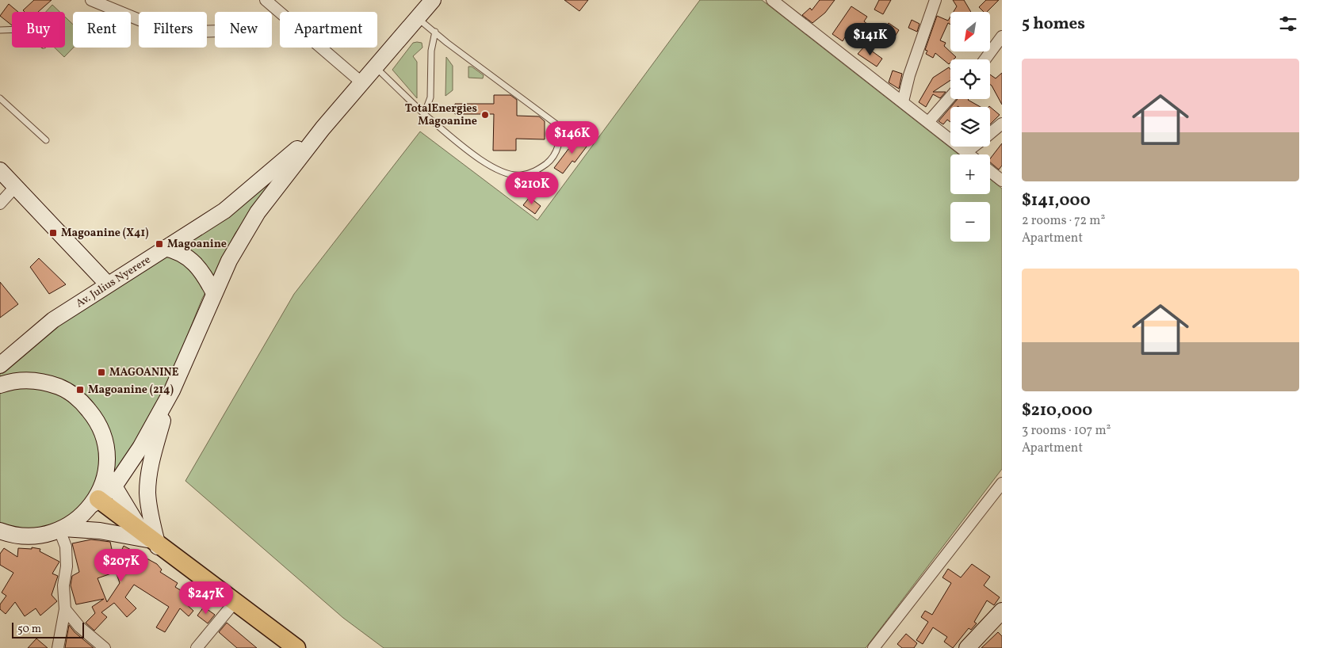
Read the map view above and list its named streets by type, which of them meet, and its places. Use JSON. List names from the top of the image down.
{
  "streets": {
    "main road": ["Av. Julius Nyerere"]
  },
  "places": {
    "other": ["TotalEnergies Magoanine"],
    "transit": [
      "Magoanine (X41)",
      "Magoanine",
      "MAGOANINE",
      "Magoanine (214)"
    ]
  },
  "scale_bar": "50 m",
  "north": "bottom left",
  "page": {
    "heading": "5 homes",
    "map_buttons": ["+", "−"],
    "chip": [
      "Buy",
      "Rent",
      "Filters",
      "New",
      "Apartment"
    ],
    "price": [
      "$141K",
      "$146K",
      "$210K",
      "$207K",
      "$247K"
    ],
    "list": [
      {
        "name": "$141,000",
        "note": "2 rooms · 72 m² · Apartment"
      },
      {
        "name": "$210,000",
        "note": "3 rooms · 107 m² · Apartment"
      }
    ],
    "scale": "50 m"
  }
}
